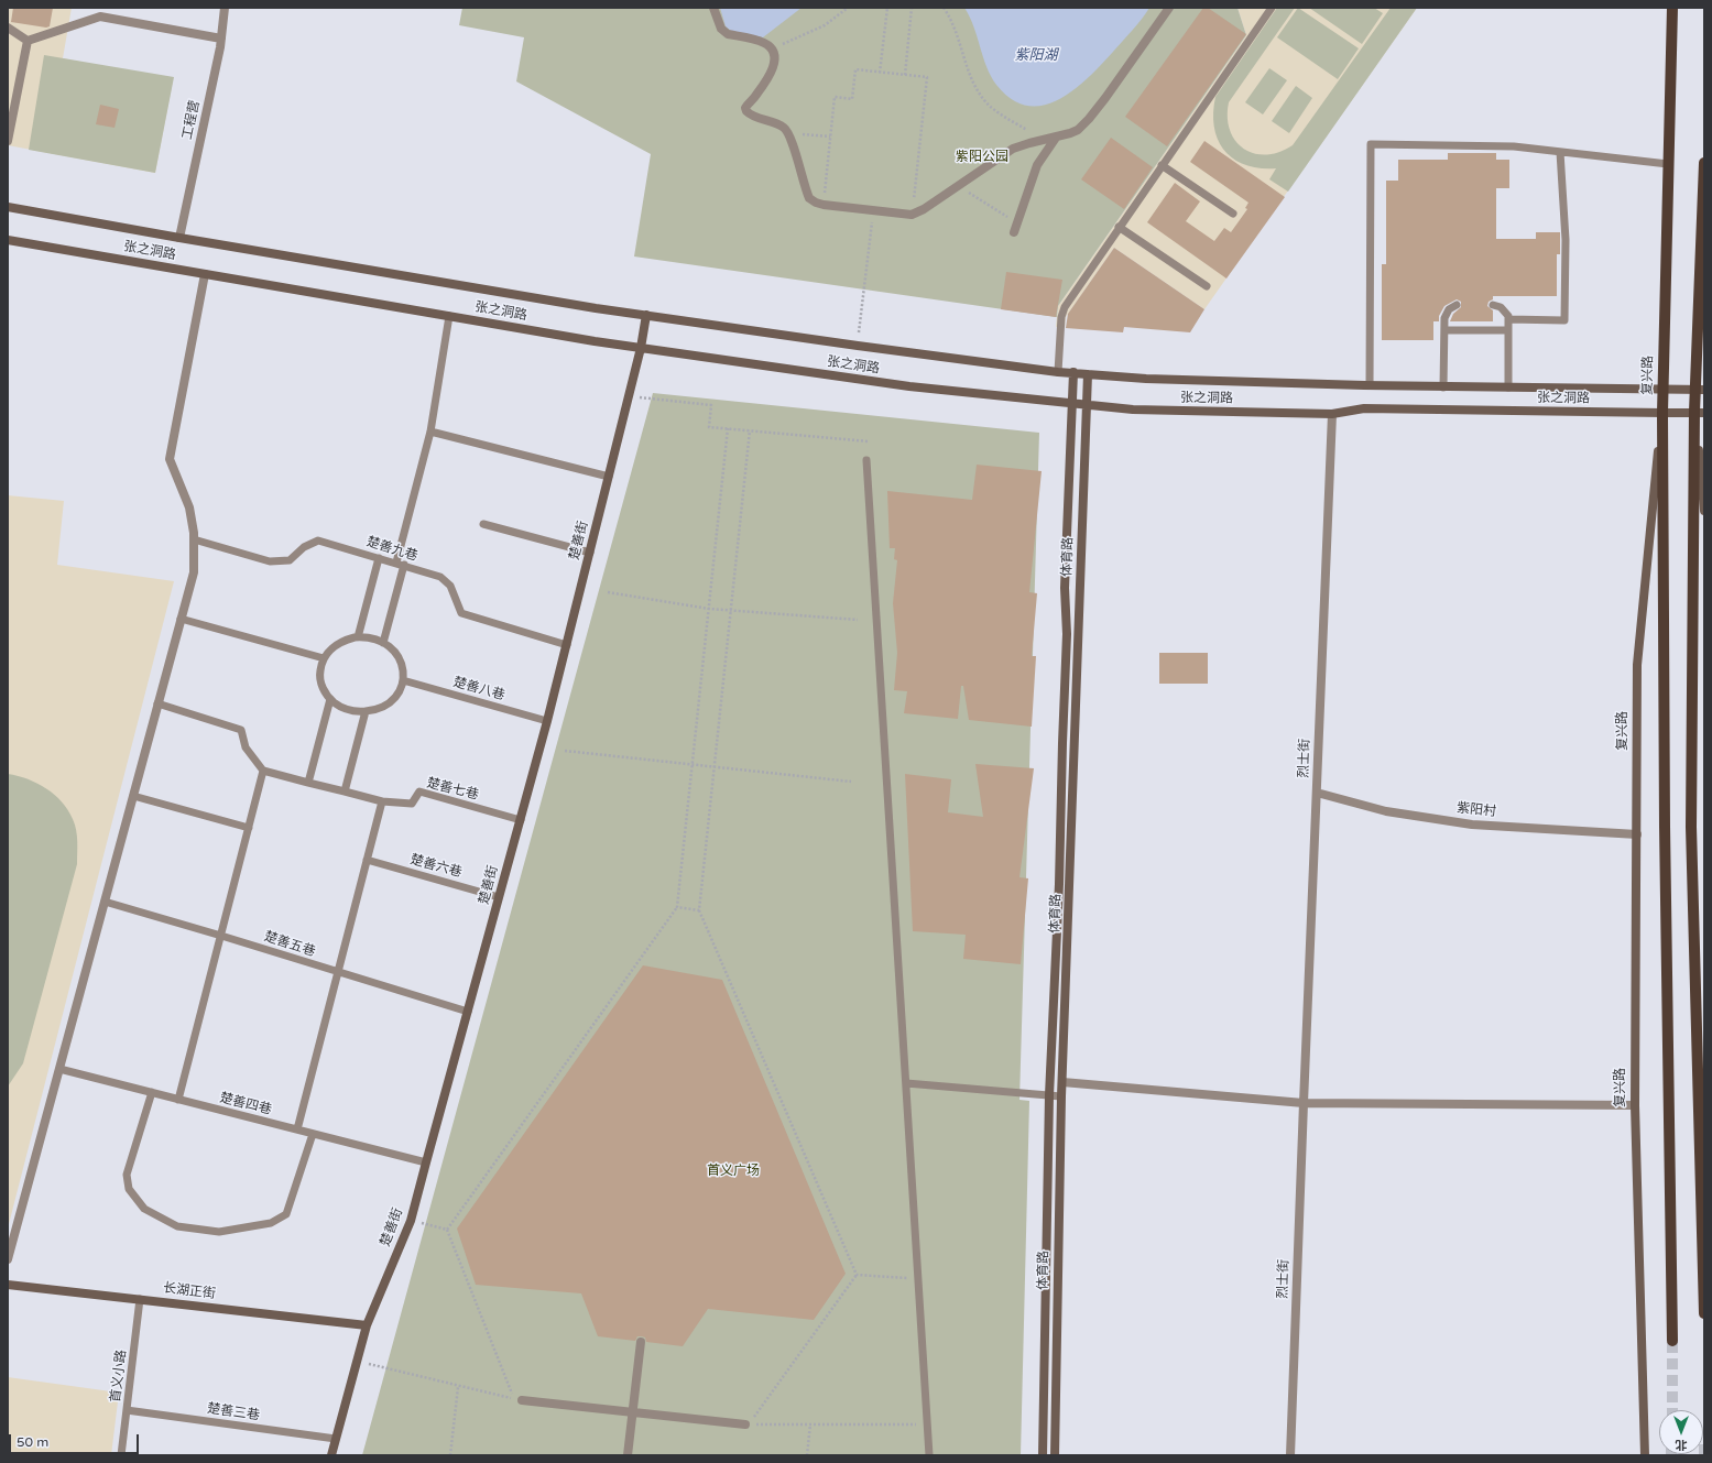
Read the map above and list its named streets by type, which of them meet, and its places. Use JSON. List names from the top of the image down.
{
  "streets": {
    "main road": [
      "张之洞路",
      "复兴路",
      "楚善街",
      "体育路",
      "长湖正街"
    ],
    "street": ["工程营", "烈士街", "紫阳村"],
    "lane": [
      "楚善九巷",
      "楚善八巷",
      "楚善七巷",
      "楚善六巷",
      "楚善五巷",
      "楚善四巷",
      "首义小路",
      "楚善三巷"
    ]
  },
  "crossings": [
    ["工程营", "张之洞路"],
    ["张之洞路", "复兴路"],
    ["张之洞路", "楚善街"],
    ["张之洞路", "体育路"],
    ["张之洞路", "烈士街"],
    ["复兴路", "紫阳村"],
    ["楚善街", "楚善九巷"],
    ["楚善街", "楚善八巷"],
    ["楚善街", "楚善七巷"],
    ["楚善街", "楚善六巷"],
    ["楚善街", "楚善五巷"],
    ["楚善街", "楚善四巷"],
    ["楚善街", "长湖正街"],
    ["楚善街", "楚善三巷"],
    ["烈士街", "紫阳村"],
    ["长湖正街", "首义小路"],
    ["首义小路", "楚善三巷"]
  ],
  "water": ["紫阳湖"],
  "parks": ["紫阳公园", "首义广场"],
  "scale_bar": "50 m",
  "north": "bottom"
}
